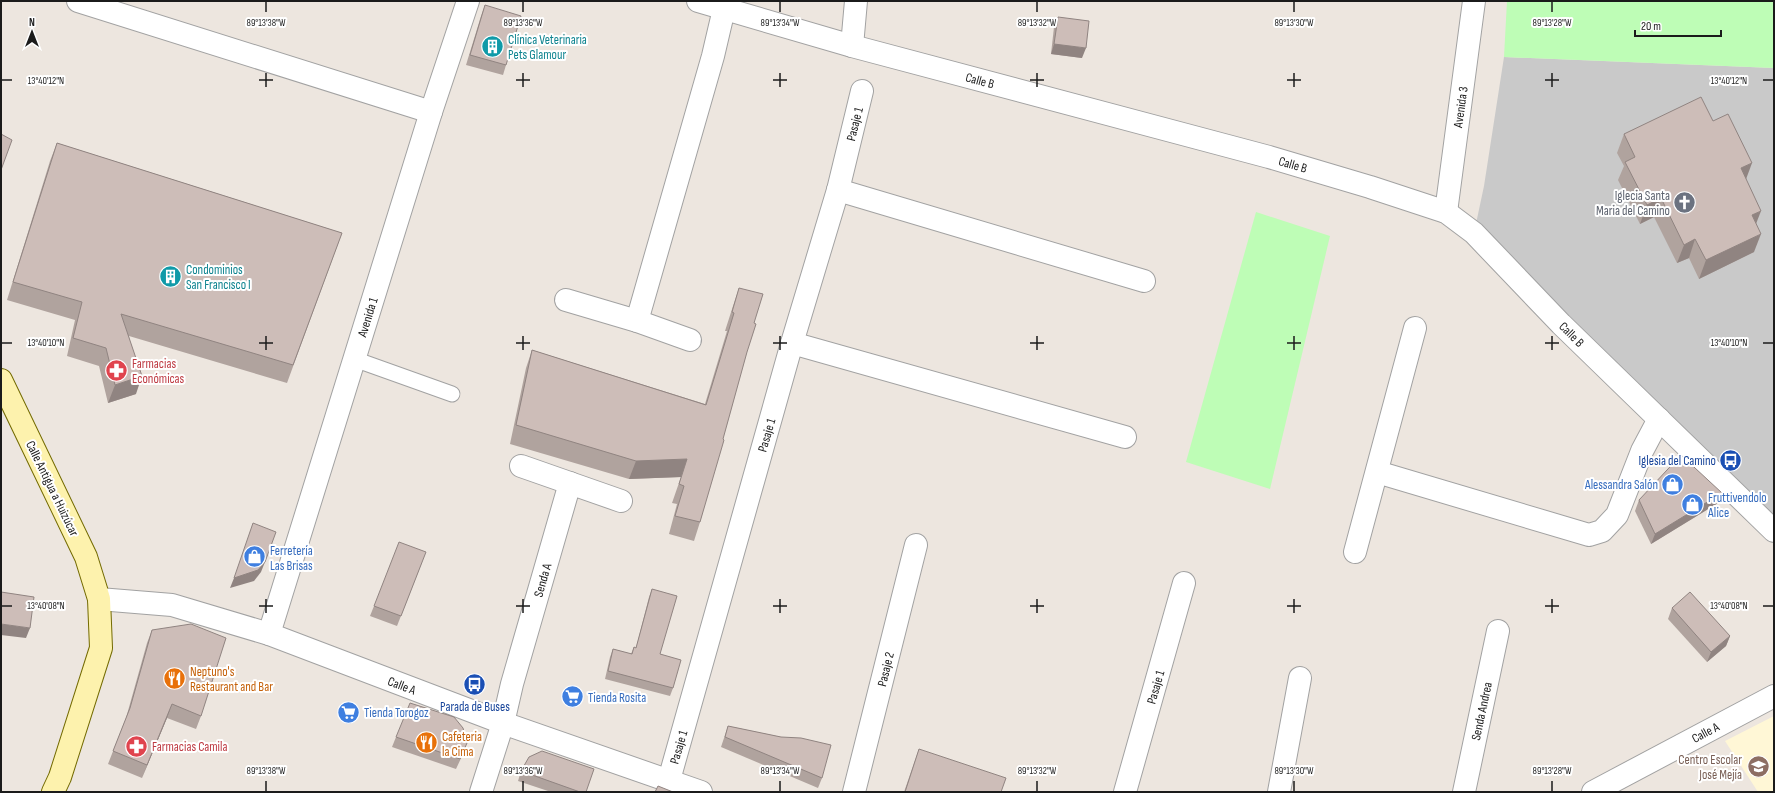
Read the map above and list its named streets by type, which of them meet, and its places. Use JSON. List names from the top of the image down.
{
  "streets": {
    "main road": ["Calle Antigua a Huizúcar"],
    "street": [
      "Calle B",
      "Avenida 3",
      "Pasaje 1",
      "Avenida 1",
      "Senda A",
      "Pasaje 2",
      "Calle A",
      "Senda Andrea"
    ]
  },
  "crossings": [
    ["Calle B", "Avenida 3"],
    ["Pasaje 1", "Calle A"],
    ["Avenida 1", "Calle A"],
    ["Calle Antigua a Huizúcar", "Calle A"],
    ["Senda A", "Calle A"]
  ],
  "places": {
    "building": ["Clínica Veterinaria Pets Glamour", "Condominios San Francisco I"],
    "church": ["Iglecia Santa Maria del Camino"],
    "pharmacy": ["Farmacias Económicas", "Farmacias Camila"],
    "bus stop": ["Iglesia del Camino", "Parada de Buses"],
    "shop": ["Alessandra Salón", "Fruttivendolo Alice", "Ferretería Las Brisas"],
    "restaurant": ["Neptuno's Restaurant and Bar", "Cafeteria la Cima"],
    "supermarket": ["Tienda Rosita", "Tienda Torogoz"],
    "school or university": ["Centro Escolar José Mejía"]
  },
  "scale_bar": "20 m",
  "north": "top",
  "coordinates": [
    "89°13'38\"W",
    "89°13'36\"W",
    "89°13'34\"W",
    "89°13'32\"W",
    "89°13'30\"W",
    "89°13'28\"W",
    "13°40'12\"N",
    "13°40'10\"N",
    "13°40'08\"N"
  ]
}
